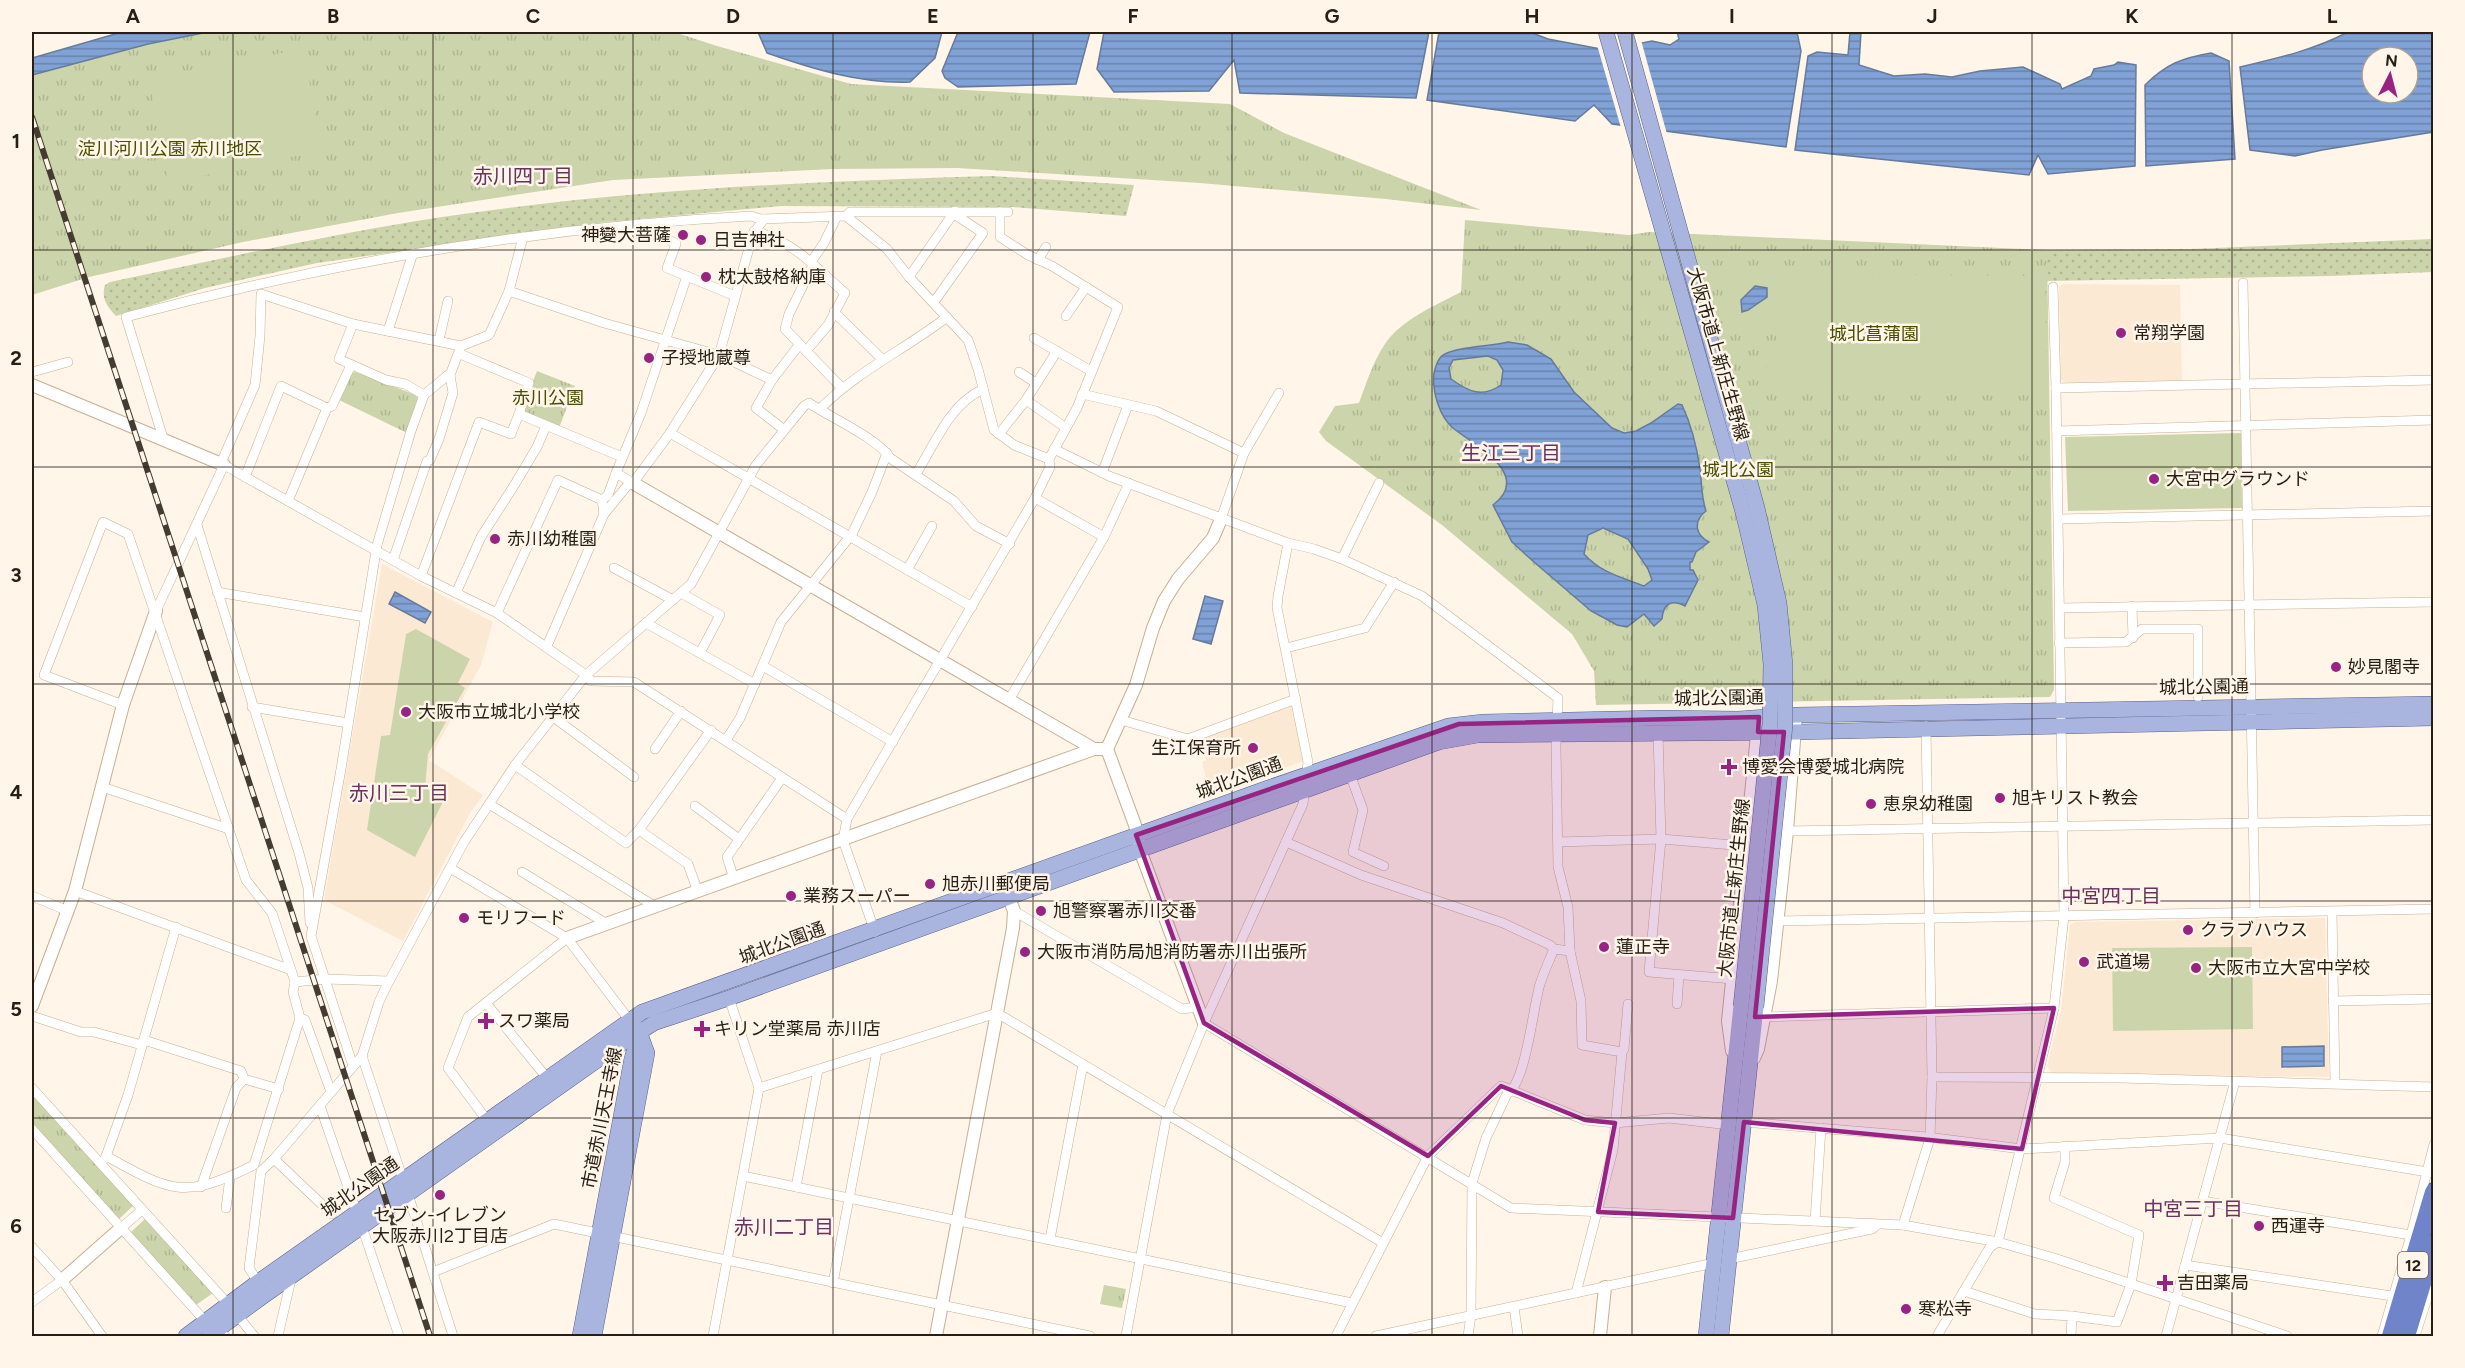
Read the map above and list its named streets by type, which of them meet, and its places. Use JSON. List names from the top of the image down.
{
  "streets": {
    "highway": ["12"],
    "main road": ["大阪市道上新庄生野線", "城北公園通", "市道赤川天王寺線"]
  },
  "crossings": [
    ["城北公園通", "市道赤川天王寺線"]
  ],
  "districts": [
    "赤川四丁目",
    "生江三丁目",
    "赤川三丁目",
    "中宮四丁目",
    "中宮三丁目",
    "赤川二丁目"
  ],
  "parks": [
    "淀川河川公園 赤川地区",
    "城北菖蒲園",
    "赤川公園",
    "城北公園"
  ],
  "places": {
    "other": [
      "神變大菩薩",
      "日吉神社",
      "枕太鼓格納庫",
      "常翔学園",
      "子授地蔵尊",
      "大宮中グラウンド",
      "赤川幼稚園",
      "妙見閣寺",
      "大阪市立城北小学校",
      "生江保育所",
      "旭キリスト教会",
      "恵泉幼稚園",
      "旭赤川郵便局",
      "業務スーパー",
      "旭警察署赤川交番",
      "モリフード",
      "クラブハウス",
      "蓮正寺",
      "大阪市消防局旭消防署赤川出張所",
      "武道場",
      "大阪市立大宮中学校",
      "セブン-イレブン 大阪赤川2丁目店",
      "西運寺",
      "寒松寺"
    ],
    "health": [
      "博愛会博愛城北病院",
      "スワ薬局",
      "キリン堂薬局 赤川店",
      "吉田薬局"
    ]
  },
  "north": "top",
  "grid": {
    "columns": [
      "A",
      "B",
      "C",
      "D",
      "E",
      "F",
      "G",
      "H",
      "I",
      "J",
      "K",
      "L"
    ],
    "rows": [
      "1",
      "2",
      "3",
      "4",
      "5",
      "6"
    ]
  }
}
